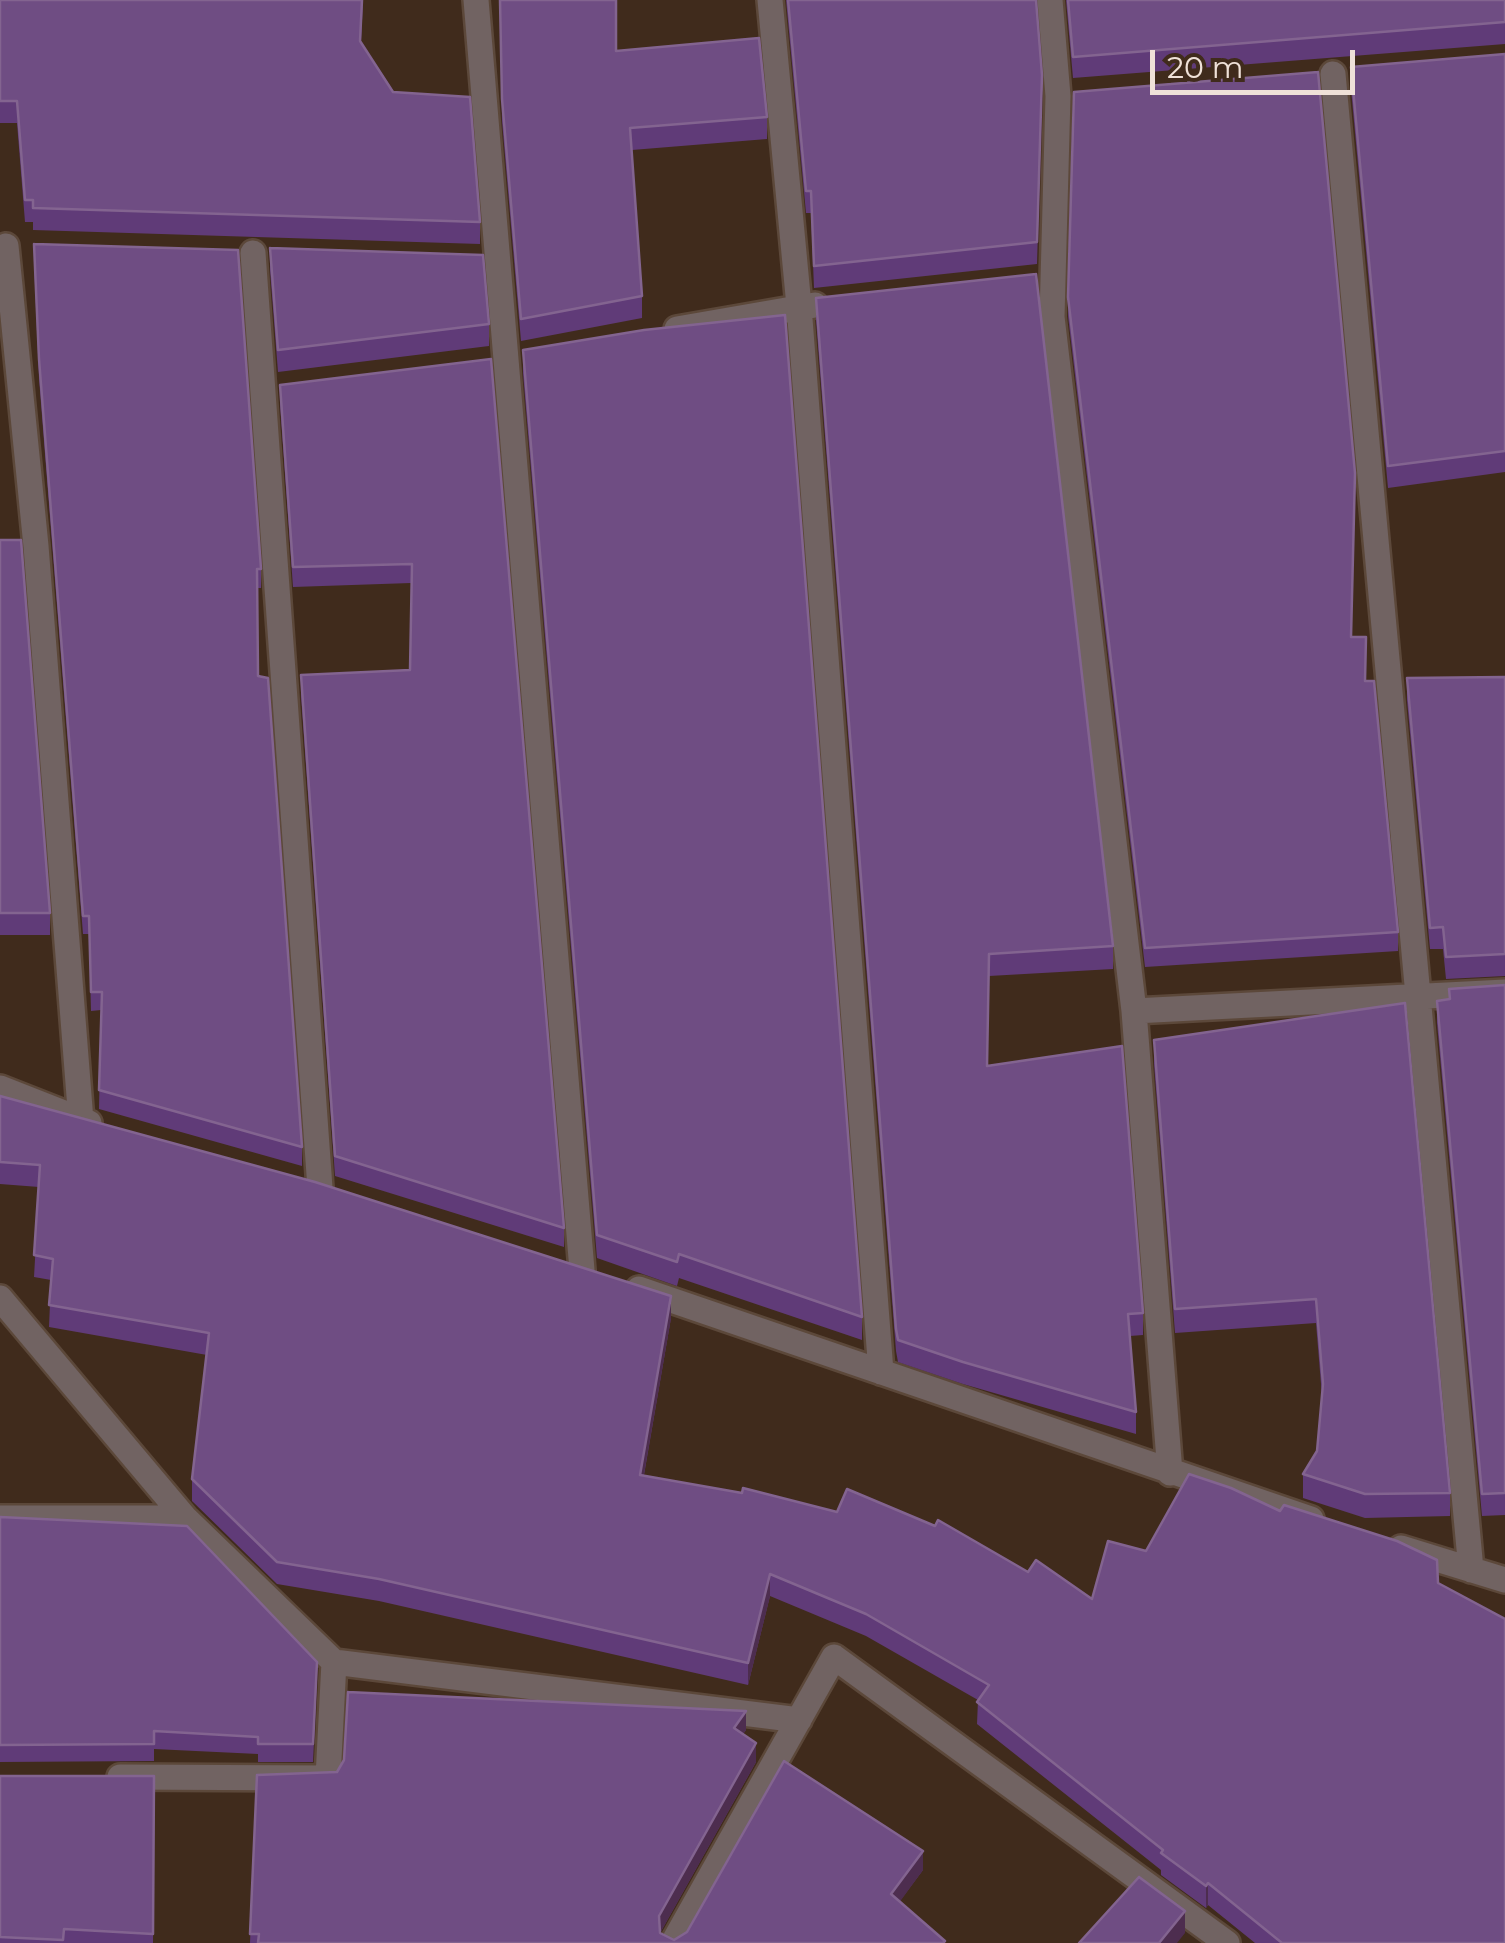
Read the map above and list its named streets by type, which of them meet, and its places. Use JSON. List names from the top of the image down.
{
  "scale_bar": "20 m"
}
